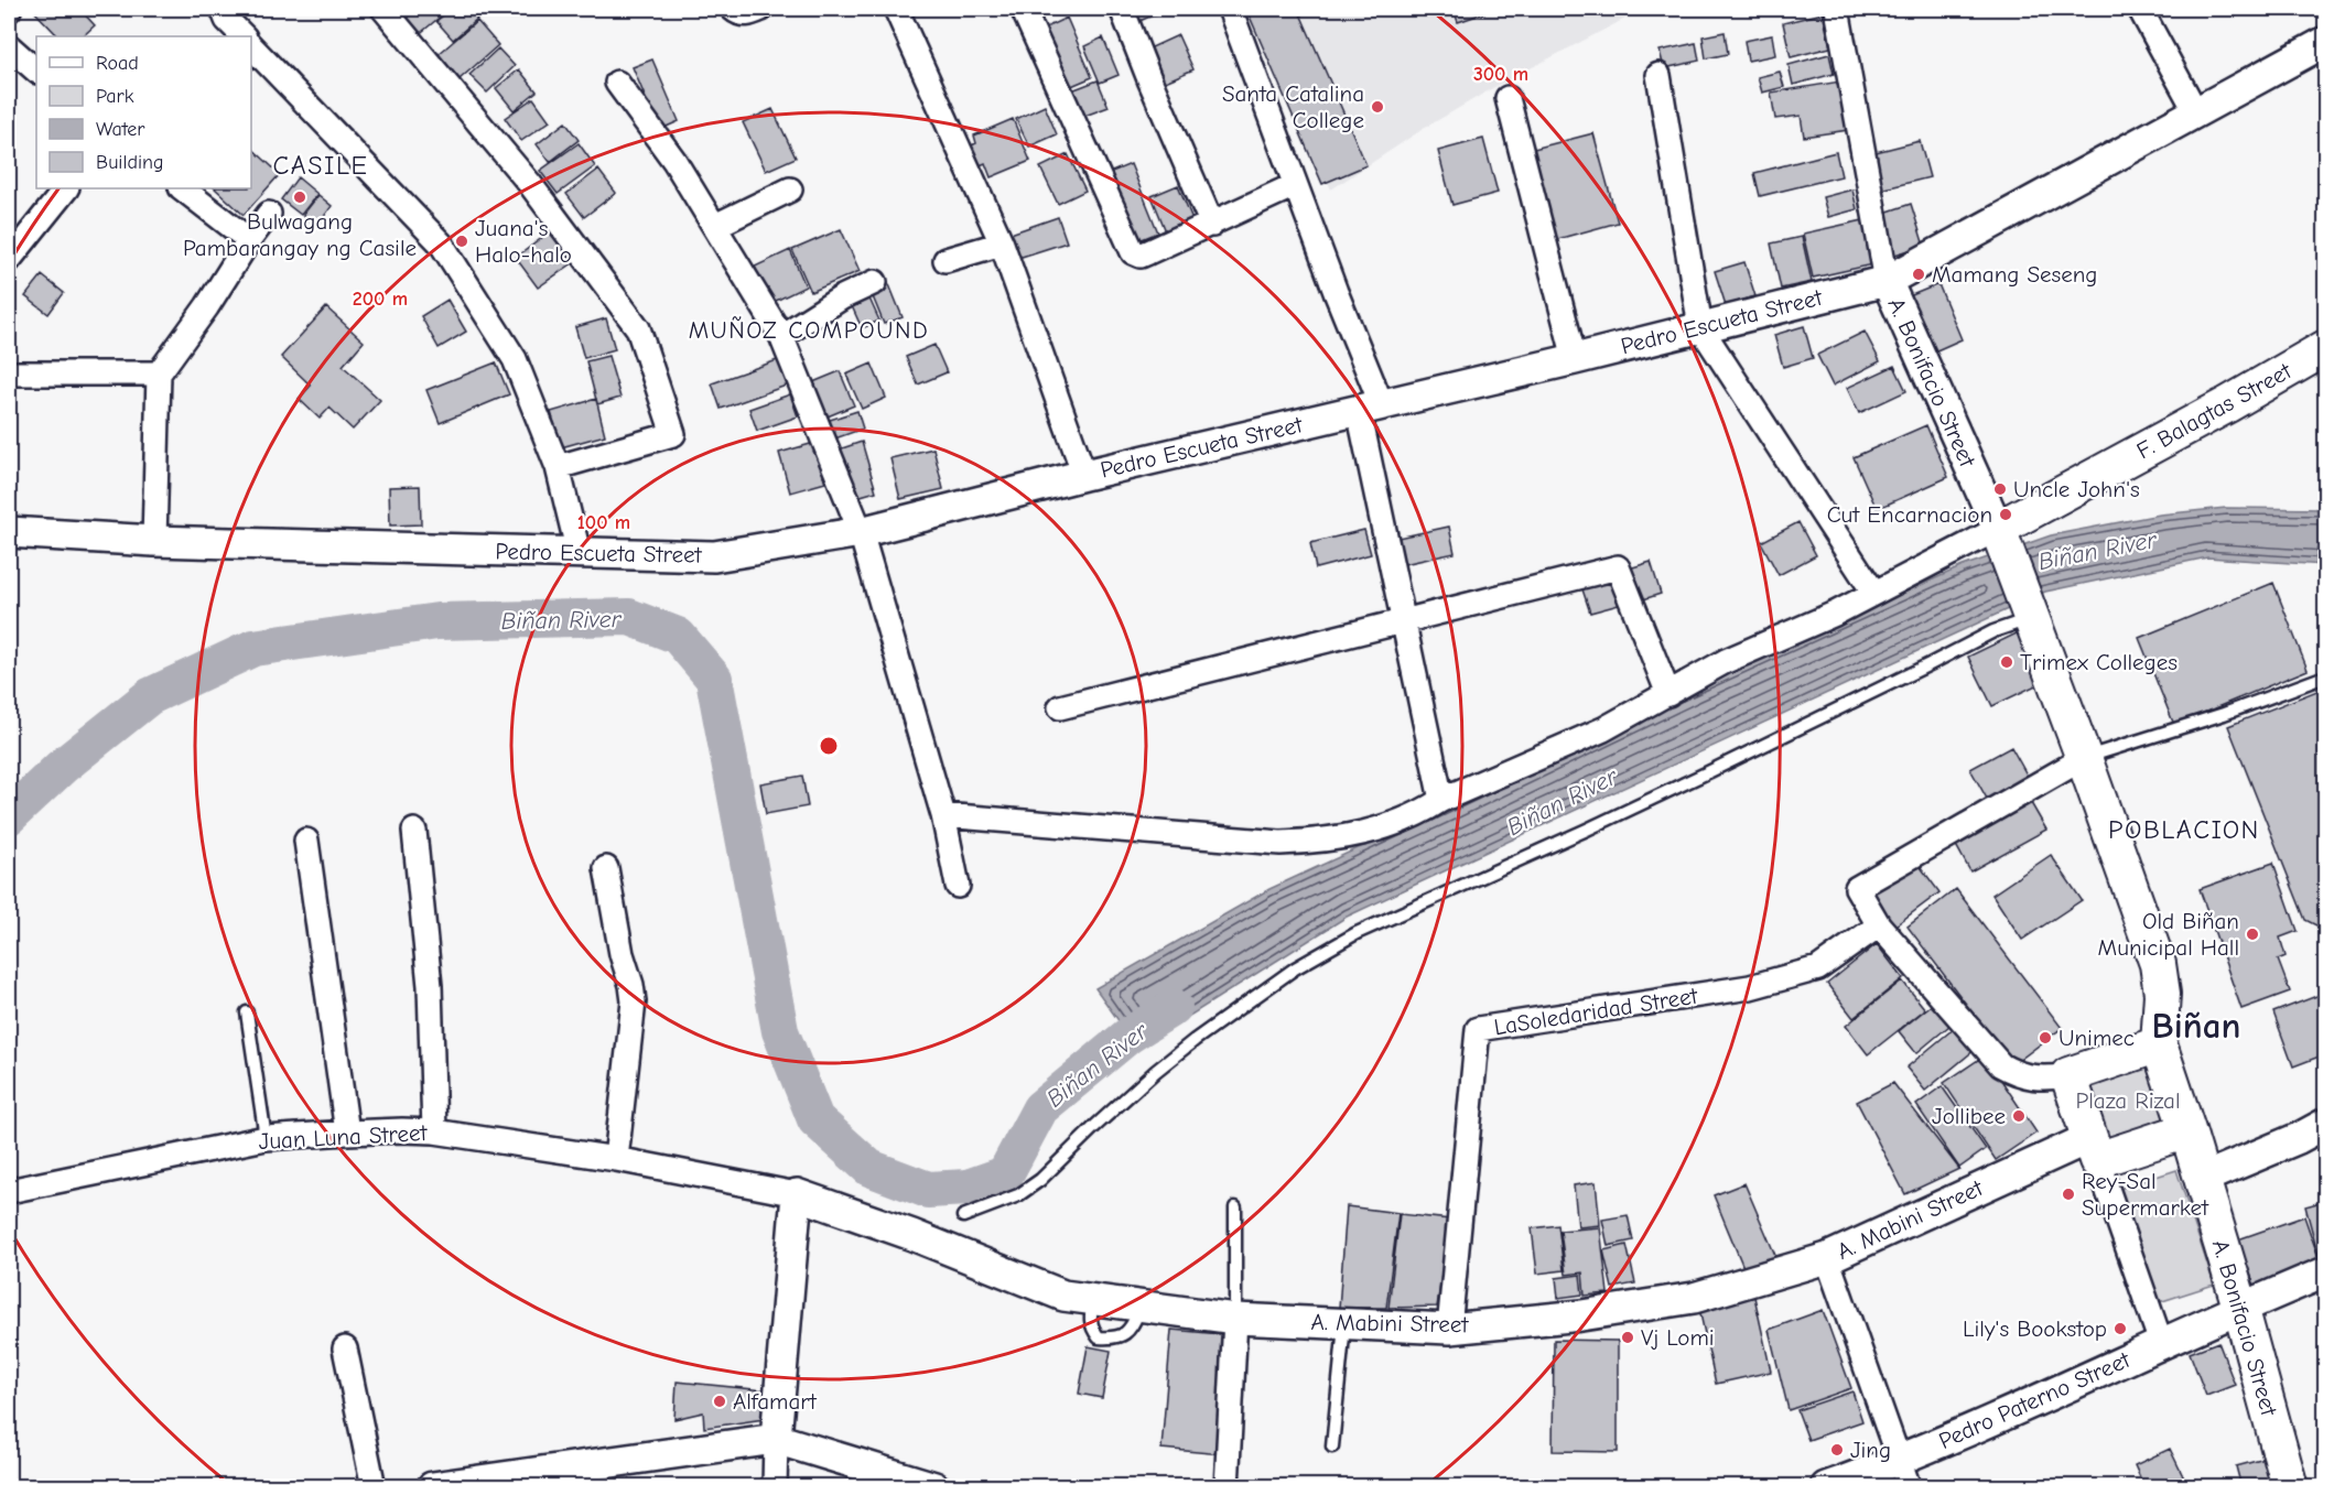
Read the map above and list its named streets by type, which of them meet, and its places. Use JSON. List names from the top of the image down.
{
  "streets": {
    "main road": ["A. Bonifacio Street", "F. Balagtas Street"],
    "street": [
      "Pedro Escueta Street",
      "LaSoledaridad Street",
      "Juan Luna Street",
      "A. Mabini Street",
      "Pedro Paterno Street"
    ]
  },
  "crossings": [
    ["Pedro Escueta Street", "A. Bonifacio Street"],
    ["A. Bonifacio Street", "F. Balagtas Street"],
    ["A. Bonifacio Street", "Pedro Paterno Street"],
    ["LaSoledaridad Street", "A. Mabini Street"],
    ["Juan Luna Street", "A. Mabini Street"]
  ],
  "districts": [
    "CASILE",
    "MUÑOZ COMPOUND",
    "POBLACION",
    "Biñan"
  ],
  "water": ["Biñan River"],
  "parks": ["Plaza Rizal"],
  "places": [
    "Santa Catalina College",
    "Bulwagang Pambarangay ng Casile",
    "Juana's Halo-halo",
    "Mamang Seseng",
    "Uncle John's",
    "Cut Encarnacion",
    "Trimex Colleges",
    "Old Biñan Municipal Hall",
    "Unimec",
    "Jollibee",
    "Rey-Sal Supermarket",
    "Lily's Bookstop",
    "Vj Lomi",
    "Alfamart",
    "Jing"
  ],
  "legend": [
    "Road",
    "Park",
    "Water",
    "Building"
  ],
  "rings": ["300 m", "200 m", "100 m"]
}
